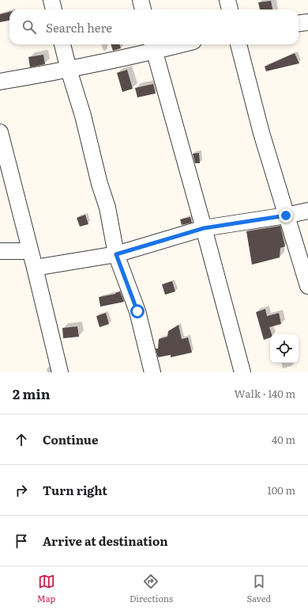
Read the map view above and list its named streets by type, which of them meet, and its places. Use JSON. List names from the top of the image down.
{
  "page": {
    "search": "Search here",
    "heading": ["2 min", "Walk · 140 m"],
    "list": [
      ["Continue", "40 m"],
      ["Turn right", "100 m"],
      "Arrive at destination"
    ],
    "nav": ["Map", "Directions", "Saved"]
  }
}
